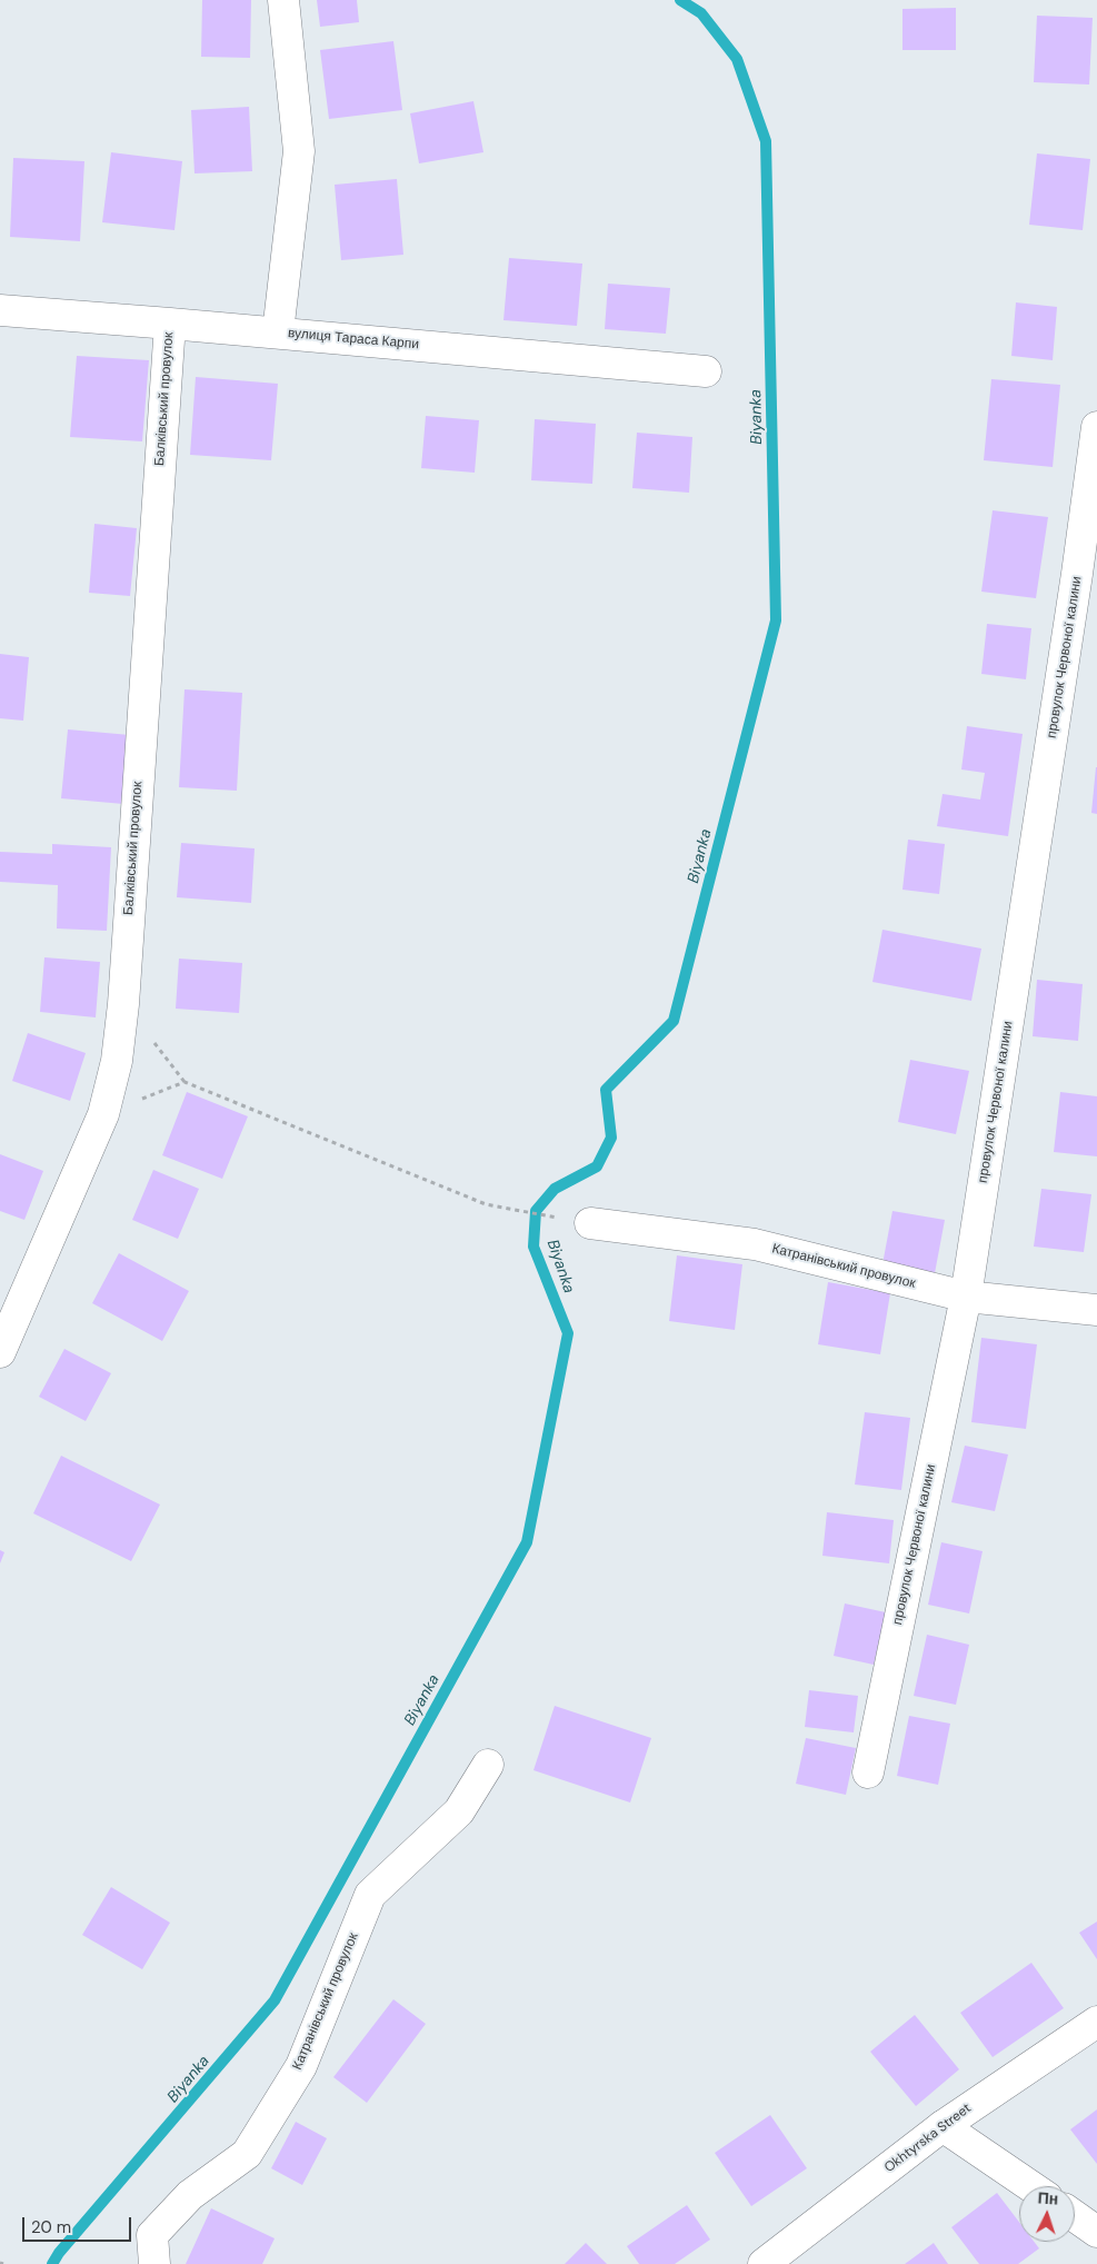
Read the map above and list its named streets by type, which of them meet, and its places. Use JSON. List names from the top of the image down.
{
  "streets": {
    "street": [
      "вулиця Тараса Карпи",
      "Балківський провулок",
      "провулок Червоної калини",
      "Катранівський провулок",
      "Okhtyrska Street"
    ]
  },
  "crossings": [
    ["вулиця Тараса Карпи", "Балківський провулок"],
    ["провулок Червоної калини", "Катранівський провулок"]
  ],
  "water": ["Biyanka"],
  "scale_bar": "20 m",
  "north": "top"
}
